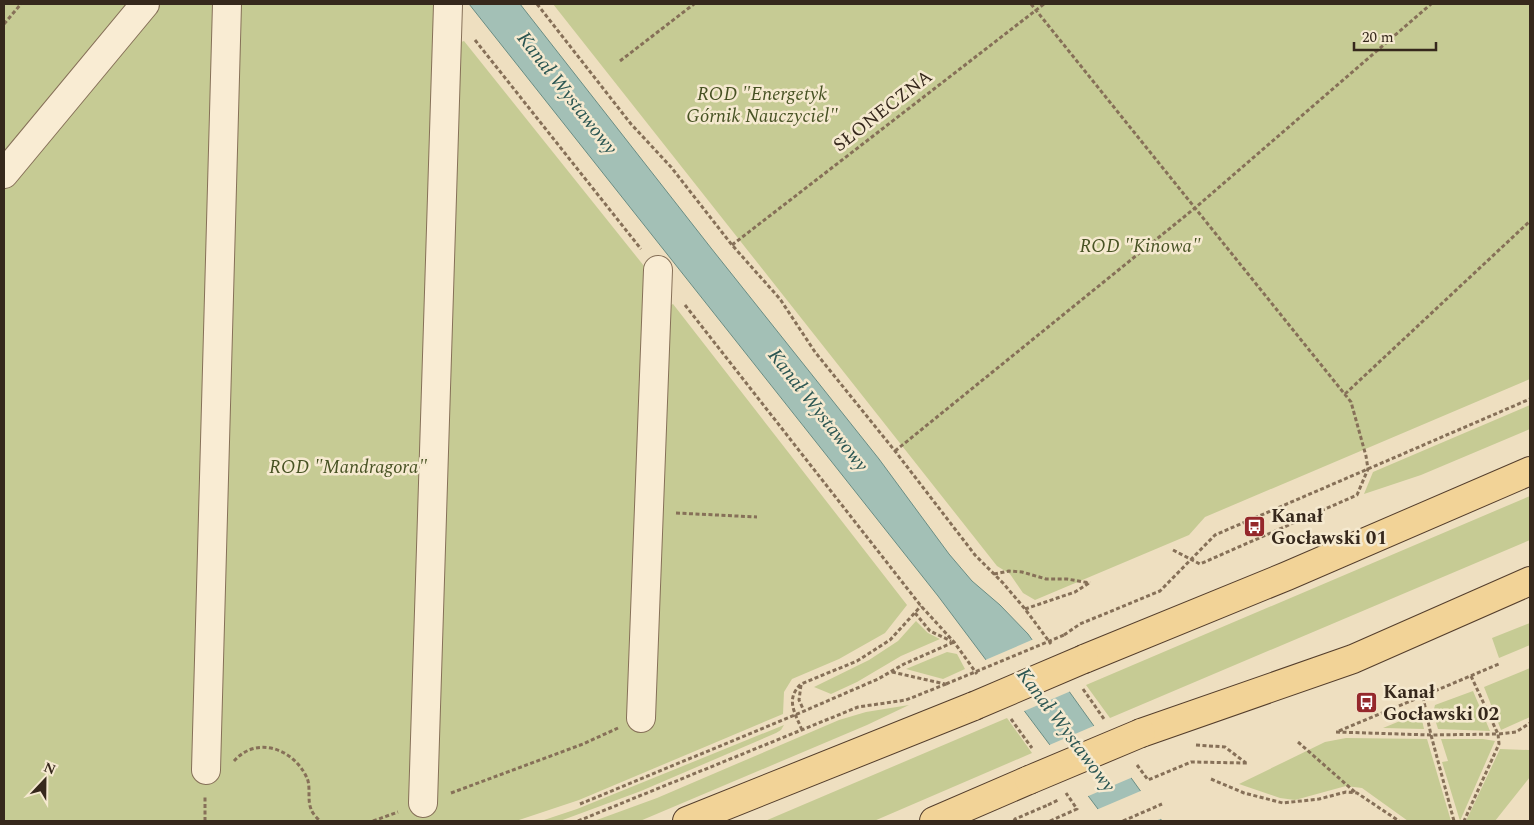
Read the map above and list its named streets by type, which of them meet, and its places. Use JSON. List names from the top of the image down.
{
  "streets": {
    "path": ["SŁONECZNA"]
  },
  "water": ["Kanał Wystawowy"],
  "parks": ["ROD \"Energetyk Górnik Nauczyciel\"", "ROD \"Kinowa\"", "ROD \"Mandragora\""],
  "places": {
    "bus stop": ["Kanał Gocławski 01", "Kanał Gocławski 02"]
  },
  "scale_bar": "20 m",
  "north": "top"
}
